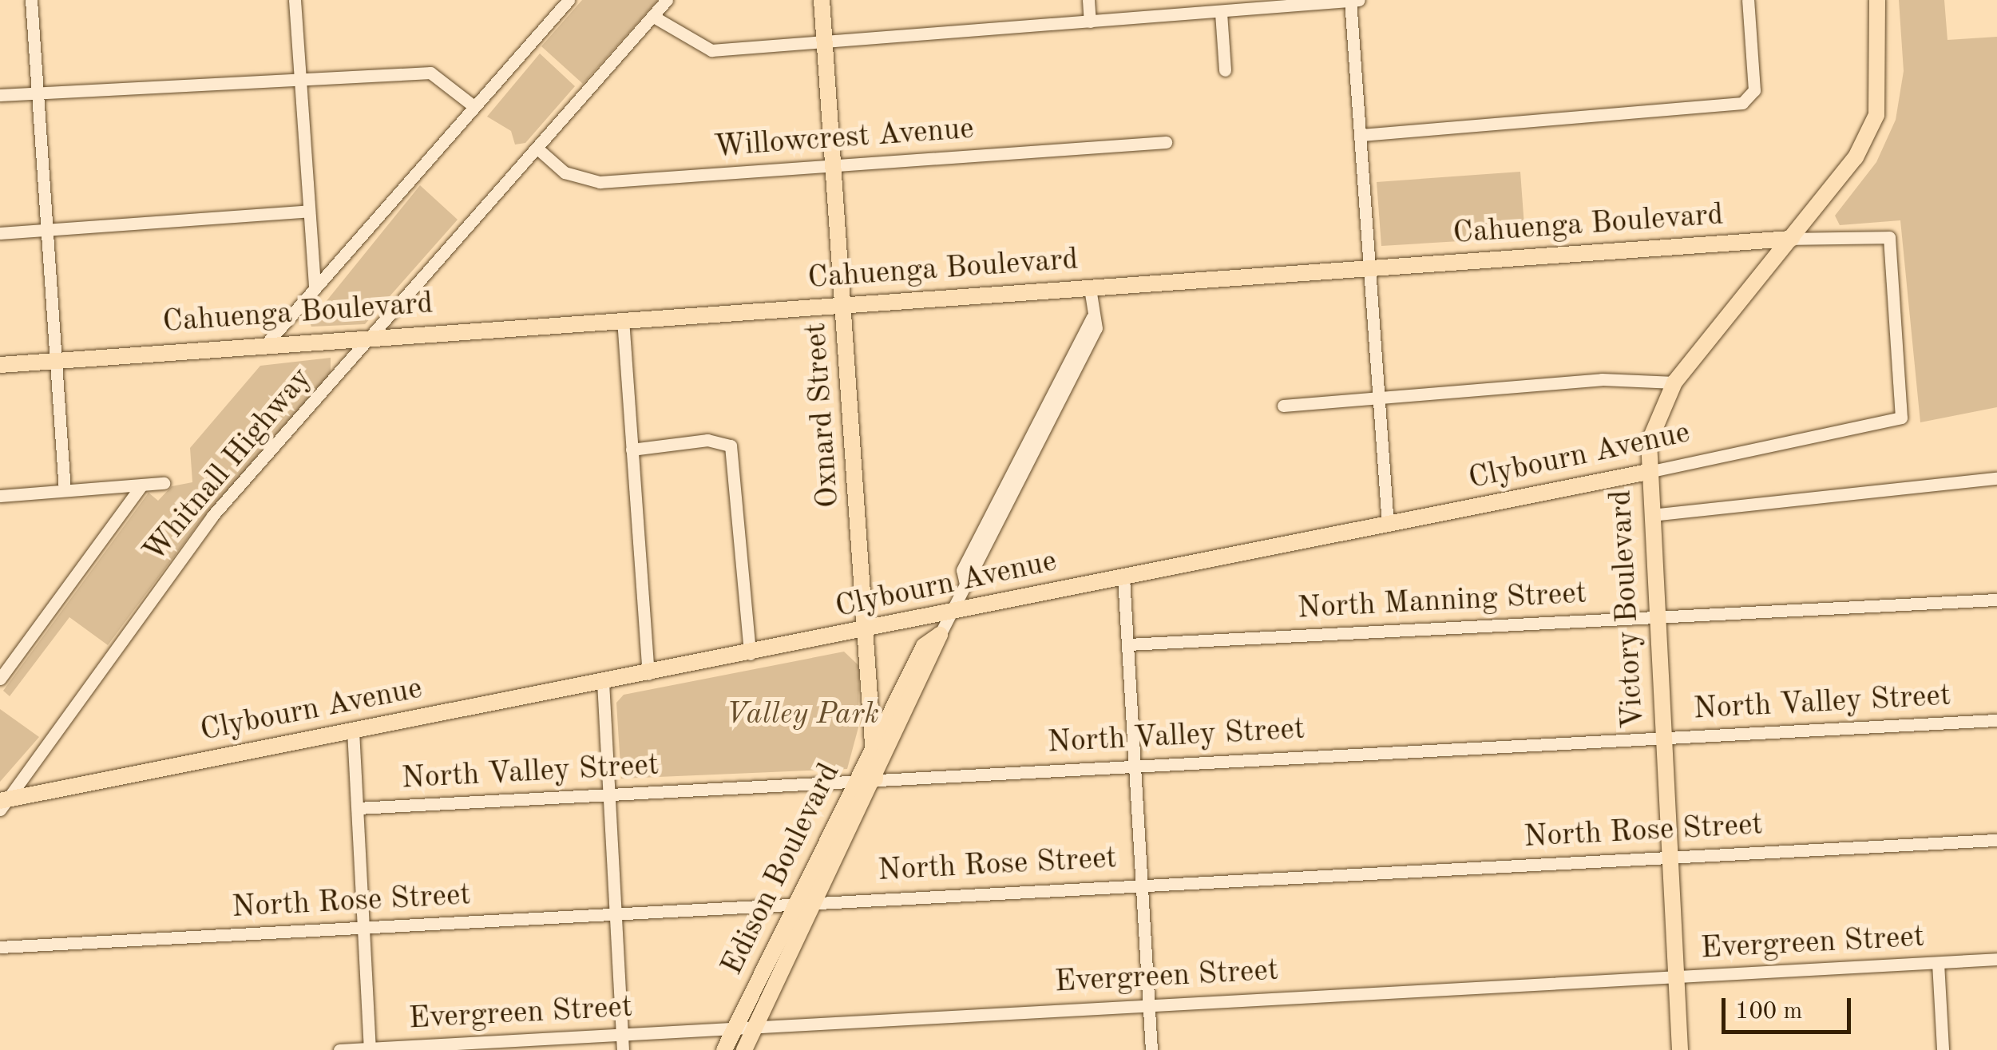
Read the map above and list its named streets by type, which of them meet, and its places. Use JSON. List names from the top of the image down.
{
  "streets": {
    "main road": [
      "Cahuenga Boulevard",
      "Oxnard Street",
      "Clybourn Avenue",
      "Victory Boulevard",
      "Edison Boulevard"
    ],
    "street": [
      "Willowcrest Avenue",
      "Whitnall Highway",
      "North Manning Street",
      "North Valley Street",
      "North Rose Street",
      "Evergreen Street"
    ]
  },
  "crossings": [
    ["Willowcrest Avenue", "Oxnard Street"],
    ["Willowcrest Avenue", "Whitnall Highway"],
    ["Cahuenga Boulevard", "Oxnard Street"],
    ["Cahuenga Boulevard", "Clybourn Avenue"],
    ["Cahuenga Boulevard", "Whitnall Highway"],
    ["Cahuenga Boulevard", "Victory Boulevard"],
    ["Cahuenga Boulevard", "Edison Boulevard"],
    ["Oxnard Street", "Clybourn Avenue"],
    ["Oxnard Street", "North Valley Street"],
    ["Oxnard Street", "Edison Boulevard"],
    ["Clybourn Avenue", "Whitnall Highway"],
    ["Clybourn Avenue", "Victory Boulevard"],
    ["Clybourn Avenue", "Edison Boulevard"],
    ["North Manning Street", "Victory Boulevard"],
    ["Victory Boulevard", "North Valley Street"],
    ["Victory Boulevard", "North Rose Street"],
    ["Victory Boulevard", "Evergreen Street"],
    ["North Valley Street", "Edison Boulevard"],
    ["North Rose Street", "Edison Boulevard"],
    ["Edison Boulevard", "Evergreen Street"]
  ],
  "parks": ["Valley Park"],
  "scale_bar": "100 m"
}
